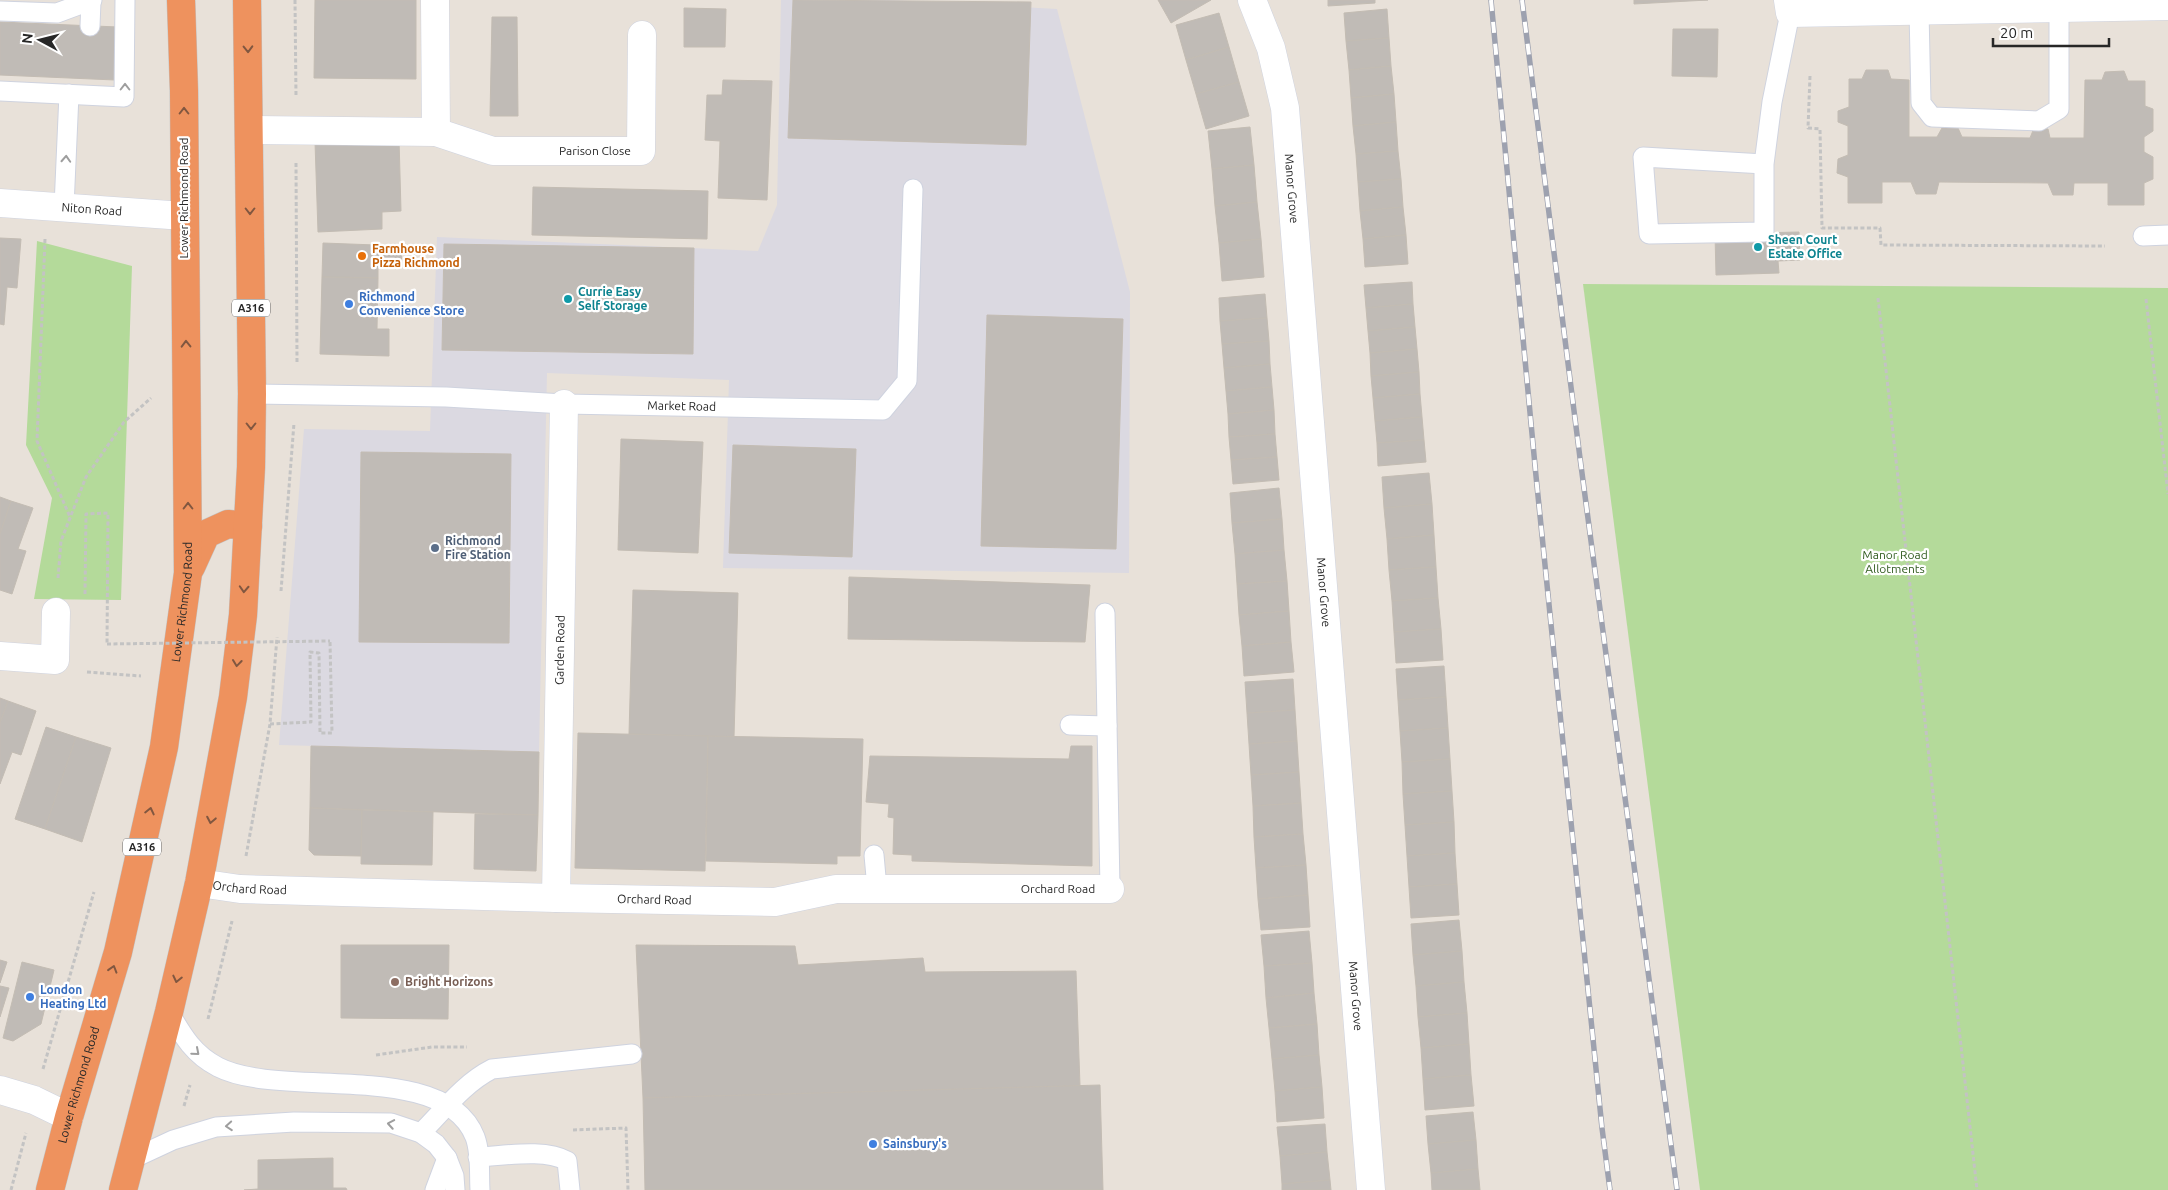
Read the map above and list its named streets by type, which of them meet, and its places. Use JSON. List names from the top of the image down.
{
  "streets": {
    "highway": ["Lower Richmond Road", "A316"],
    "street": [
      "Parison Close",
      "Manor Grove",
      "Niton Road",
      "Garden Road",
      "Orchard Road"
    ],
    "lane": ["Market Road"]
  },
  "crossings": [
    ["Parison Close", "A316"],
    ["Lower Richmond Road", "Niton Road"],
    ["A316", "Market Road"],
    ["A316", "Orchard Road"],
    ["Market Road", "Garden Road"],
    ["Garden Road", "Orchard Road"]
  ],
  "parks": ["Manor Road Allotments"],
  "places": [
    "Sheen Court Estate Office",
    "Farmhouse Pizza Richmond",
    "Currie Easy Self Storage",
    "Richmond Convenience Store",
    "Richmond Fire Station",
    "Bright Horizons",
    "London Heating Ltd",
    "Sainsbury's"
  ],
  "scale_bar": "20 m",
  "north": "left"
}
